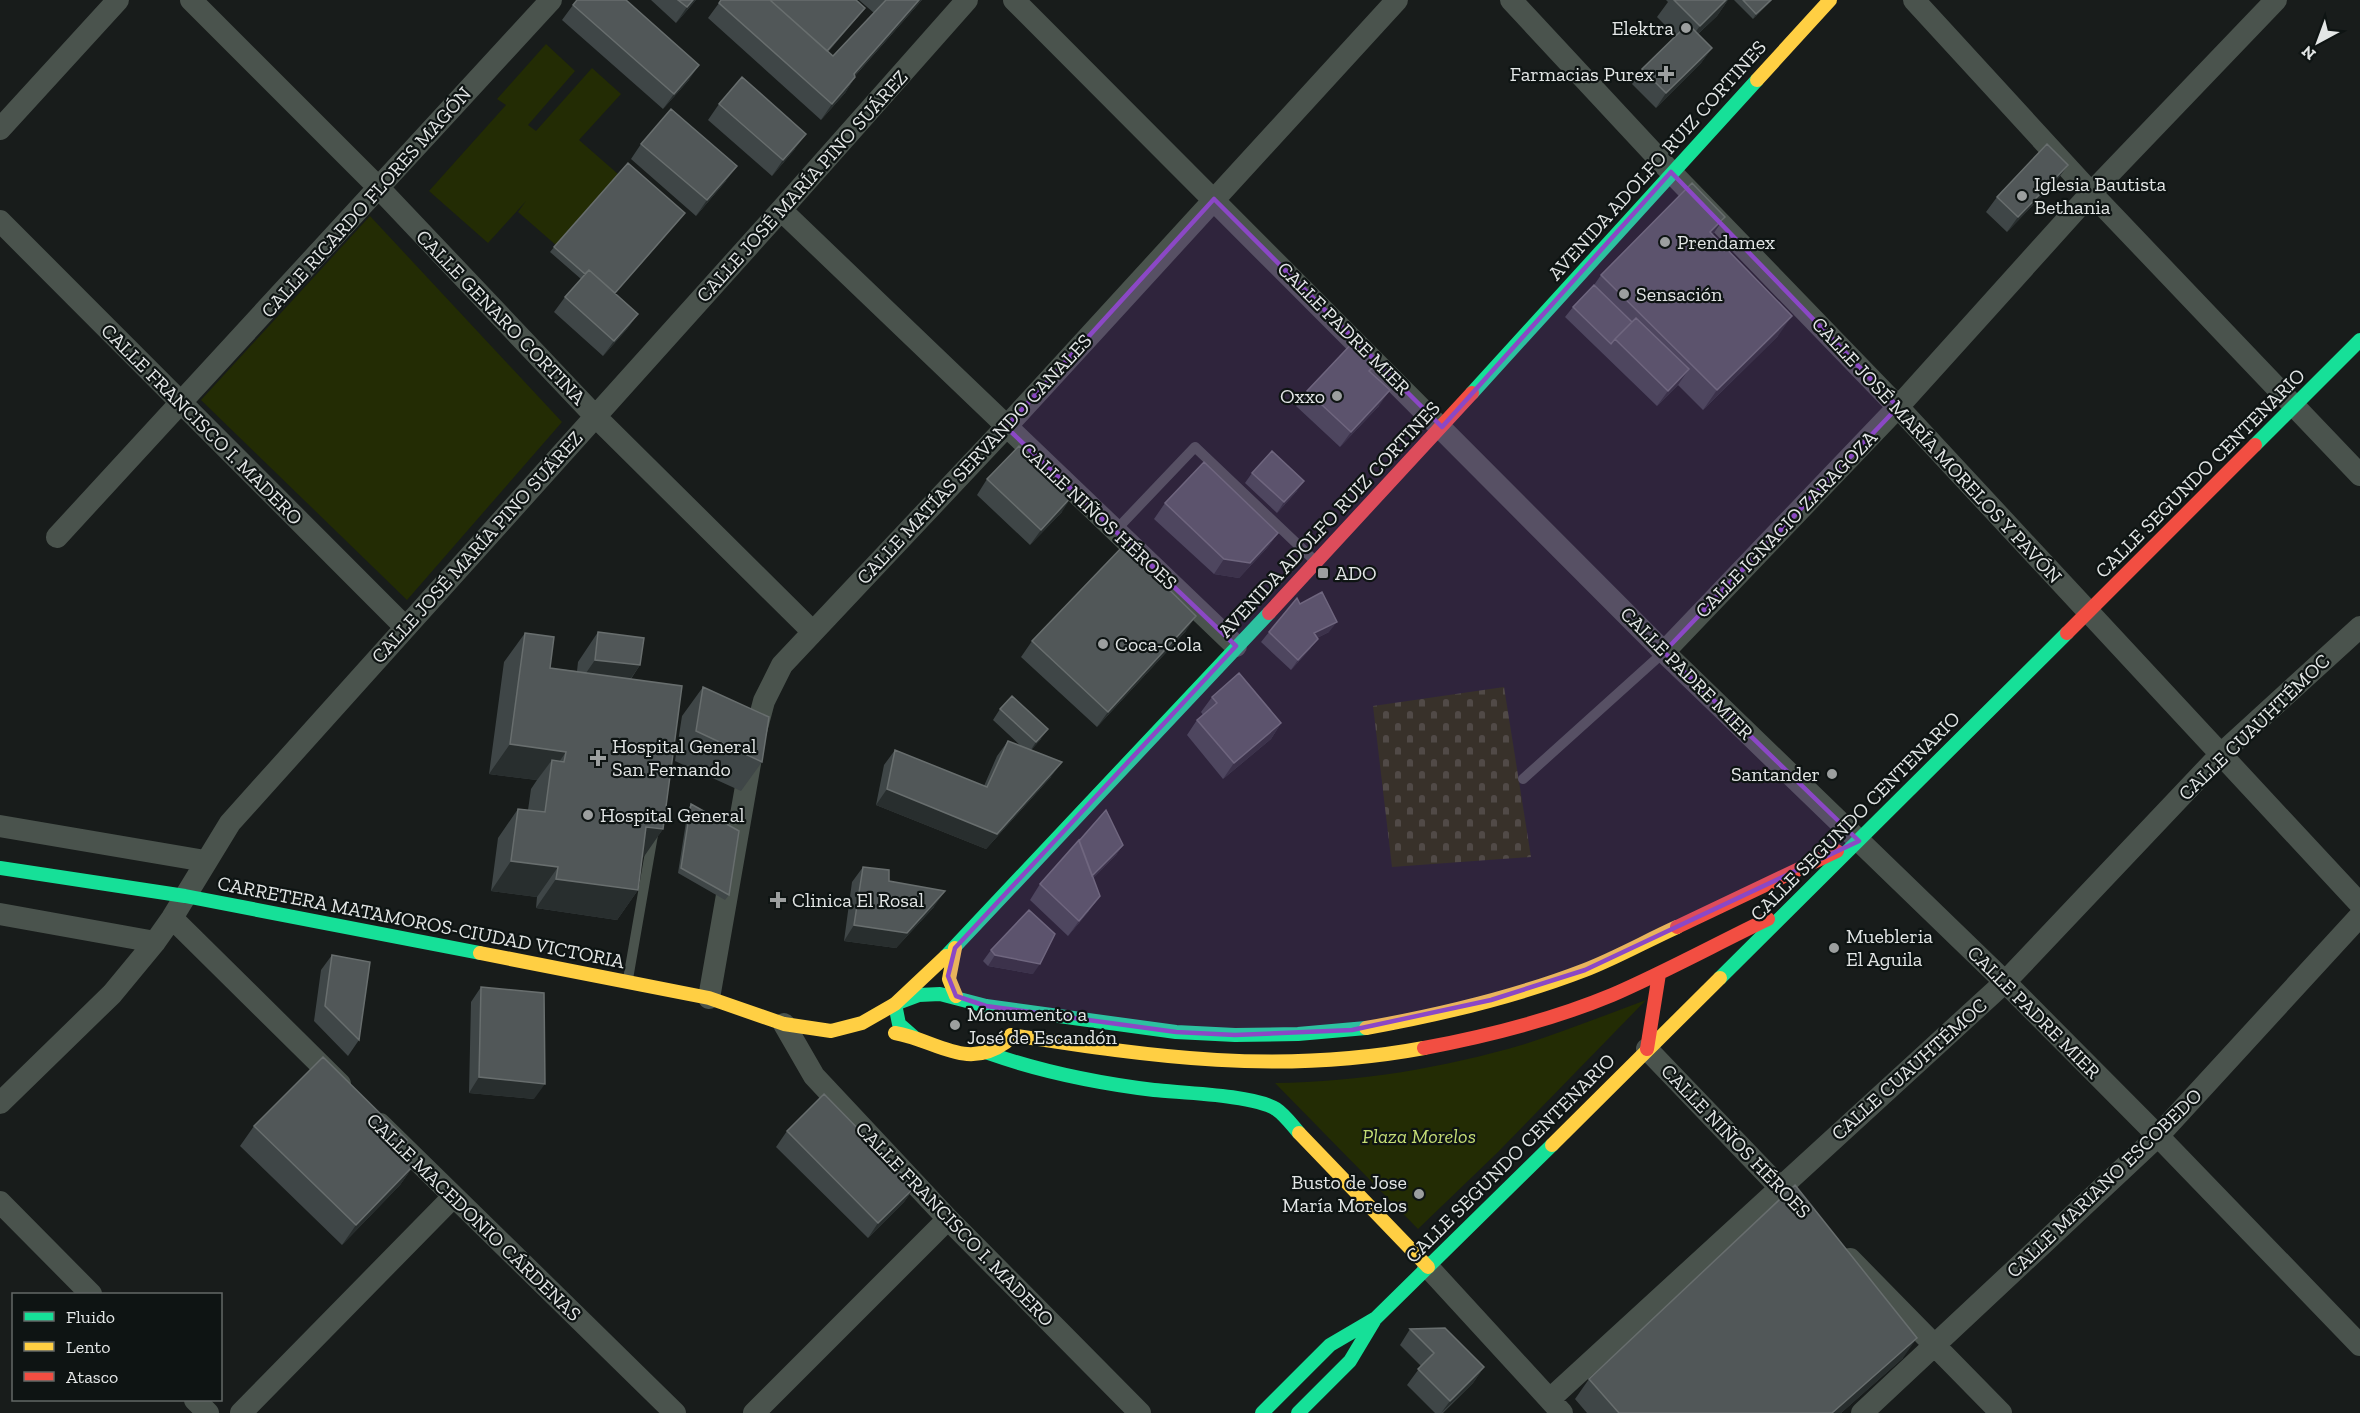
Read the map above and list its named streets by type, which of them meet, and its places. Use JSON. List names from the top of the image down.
{
  "streets": {
    "street": [
      "AVENIDA ADOLFO RUIZ CORTINES",
      "CALLE JOSÉ MARÍA PINO SUÁREZ",
      "CALLE RICARDO FLORES MAGÓN",
      "CALLE GENARO CORTINA",
      "CALLE PADRE MIER",
      "CALLE FRANCISCO I. MADERO",
      "CALLE JOSÉ MARÍA MORELOS Y PAVÓN",
      "CALLE MATÍAS SERVANDO CANALES",
      "CALLE SEGUNDO CENTENARIO",
      "CALLE NIÑOS HÉROES",
      "CALLE IGNACIO ZARAGOZA",
      "CALLE CUAUHTÉMOC",
      "CARRETERA MATAMOROS-CIUDAD VICTORIA",
      "CALLE MARIANO ESCOBEDO",
      "CALLE MACEDONIO CÁRDENAS"
    ]
  },
  "crossings": [
    ["AVENIDA ADOLFO RUIZ CORTINES", "CALLE PADRE MIER"],
    ["AVENIDA ADOLFO RUIZ CORTINES", "CALLE JOSÉ MARÍA MORELOS Y PAVÓN"],
    ["AVENIDA ADOLFO RUIZ CORTINES", "CALLE NIÑOS HÉROES"],
    ["AVENIDA ADOLFO RUIZ CORTINES", "CARRETERA MATAMOROS-CIUDAD VICTORIA"],
    ["CALLE JOSÉ MARÍA PINO SUÁREZ", "CALLE GENARO CORTINA"],
    ["CALLE JOSÉ MARÍA PINO SUÁREZ", "CALLE FRANCISCO I. MADERO"],
    ["CALLE JOSÉ MARÍA PINO SUÁREZ", "CALLE NIÑOS HÉROES"],
    ["CALLE JOSÉ MARÍA PINO SUÁREZ", "CARRETERA MATAMOROS-CIUDAD VICTORIA"],
    ["CALLE JOSÉ MARÍA PINO SUÁREZ", "CALLE MACEDONIO CÁRDENAS"],
    ["CALLE RICARDO FLORES MAGÓN", "CALLE GENARO CORTINA"],
    ["CALLE RICARDO FLORES MAGÓN", "CALLE FRANCISCO I. MADERO"],
    ["CALLE GENARO CORTINA", "CALLE MATÍAS SERVANDO CANALES"],
    ["CALLE PADRE MIER", "CALLE MATÍAS SERVANDO CANALES"],
    ["CALLE PADRE MIER", "CALLE SEGUNDO CENTENARIO"],
    ["CALLE PADRE MIER", "CALLE IGNACIO ZARAGOZA"],
    ["CALLE PADRE MIER", "CALLE CUAUHTÉMOC"],
    ["CALLE PADRE MIER", "CALLE MARIANO ESCOBEDO"],
    ["CALLE FRANCISCO I. MADERO", "CARRETERA MATAMOROS-CIUDAD VICTORIA"],
    ["CALLE JOSÉ MARÍA MORELOS Y PAVÓN", "CALLE SEGUNDO CENTENARIO"],
    ["CALLE JOSÉ MARÍA MORELOS Y PAVÓN", "CALLE IGNACIO ZARAGOZA"],
    ["CALLE JOSÉ MARÍA MORELOS Y PAVÓN", "CALLE CUAUHTÉMOC"],
    ["CALLE MATÍAS SERVANDO CANALES", "CALLE NIÑOS HÉROES"],
    ["CALLE MATÍAS SERVANDO CANALES", "CARRETERA MATAMOROS-CIUDAD VICTORIA"],
    ["CALLE SEGUNDO CENTENARIO", "CALLE NIÑOS HÉROES"],
    ["CALLE SEGUNDO CENTENARIO", "CARRETERA MATAMOROS-CIUDAD VICTORIA"],
    ["CALLE NIÑOS HÉROES", "CALLE CUAUHTÉMOC"]
  ],
  "parks": ["Plaza Morelos"],
  "places": {
    "other": [
      "Elektra",
      "Iglesia Bautista Bethania",
      "Prendamex",
      "Sensación",
      "Oxxo",
      "Coca-Cola",
      "Santander",
      "Hospital General",
      "Muebleria El Aguila",
      "Monumento a José de Escandón",
      "Busto de Jose María Morelos"
    ],
    "health": ["Farmacias Purex", "Hospital General San Fernando", "Clinica El Rosal"],
    "transit": ["ADO"]
  },
  "legend": ["Fluido", "Lento", "Atasco"],
  "north": "bottom left"
}
